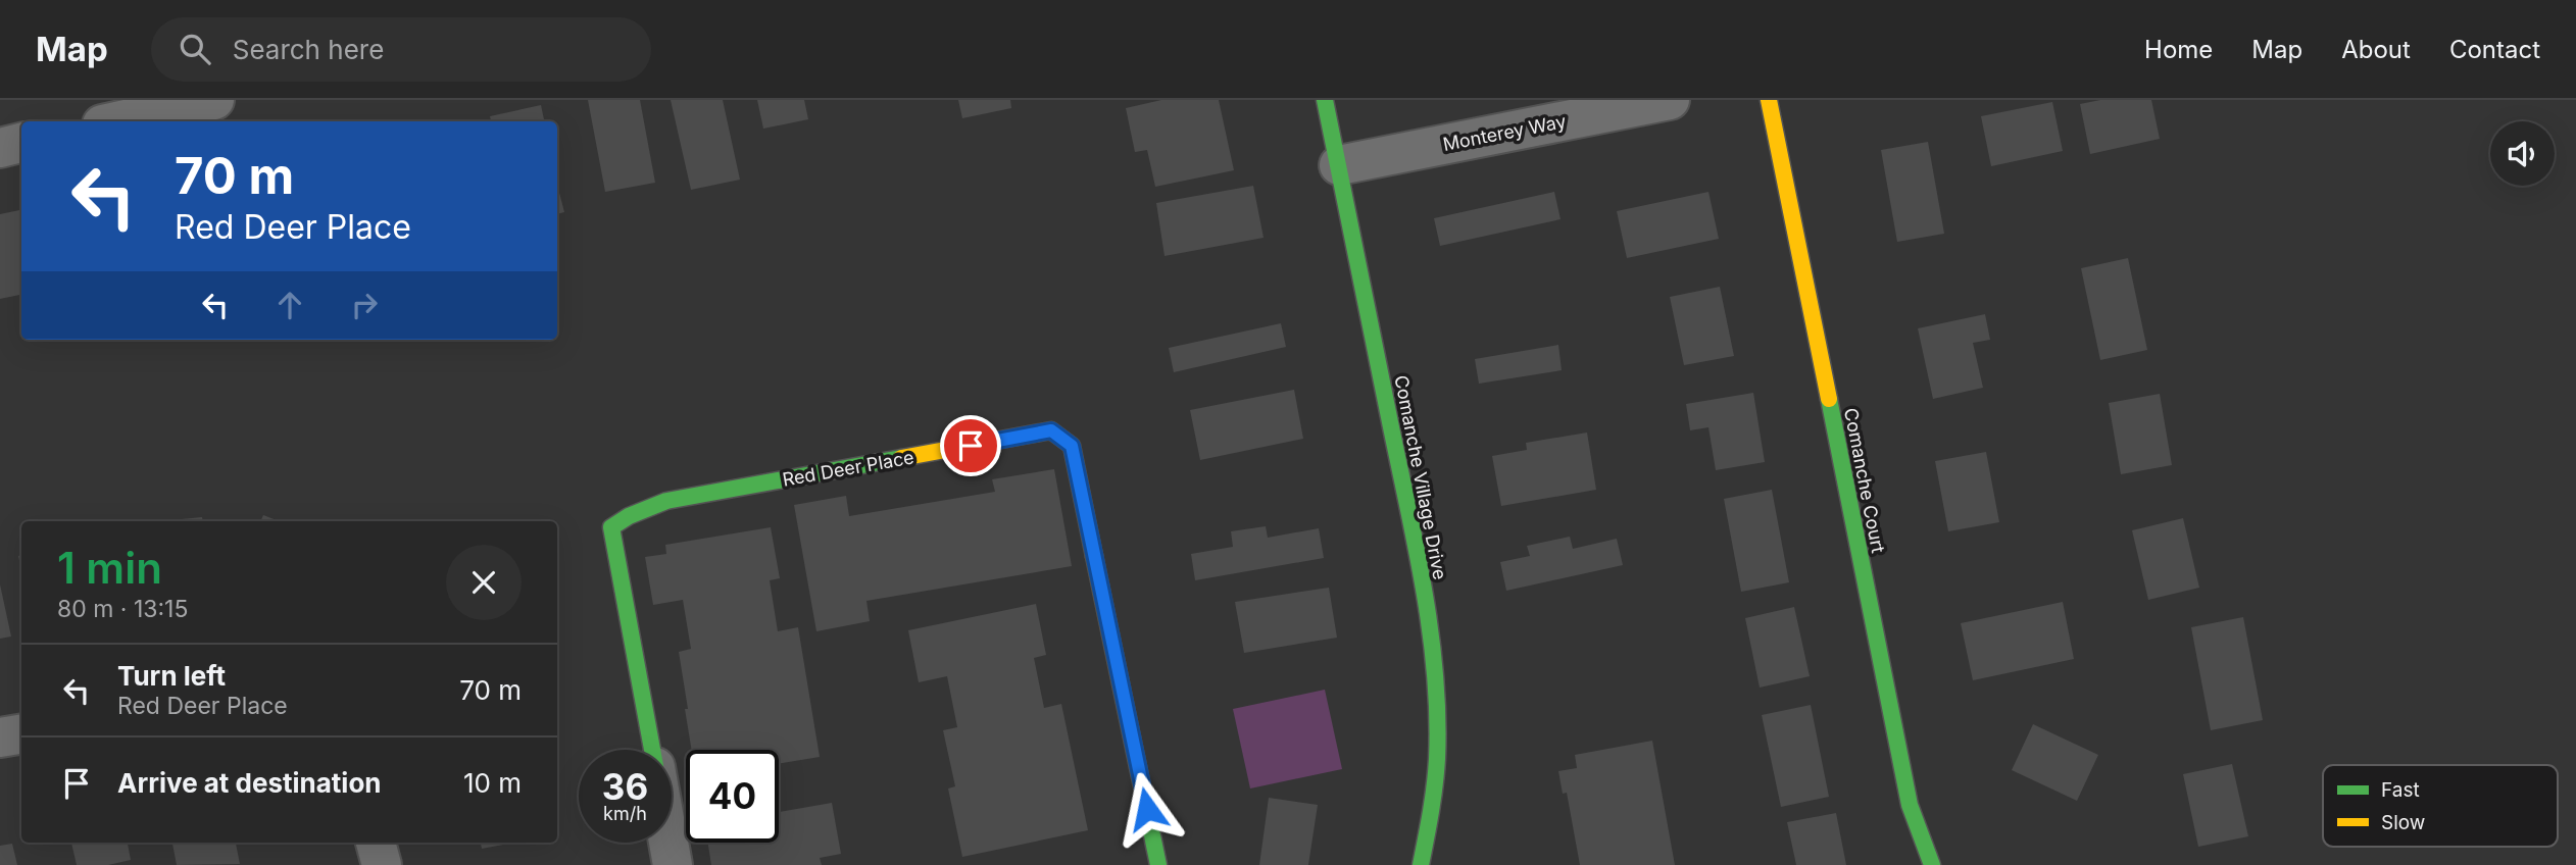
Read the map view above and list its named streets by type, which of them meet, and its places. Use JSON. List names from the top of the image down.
{
  "streets": {
    "street": [
      "Monterey Way",
      "Red Deer Place",
      "Comanche Village Drive",
      "Comanche Court"
    ]
  },
  "crossings": [
    ["Monterey Way", "Comanche Village Drive"]
  ],
  "legend": ["Fast", "Slow"],
  "page": {
    "header": "Map",
    "search": "Search here",
    "nav": [
      "Home",
      "Map",
      "About",
      "Contact"
    ],
    "turn": ["70 m", "Red Deer Place"],
    "heading": ["1 min", "80 m · 13:15"],
    "list": [
      {
        "name": "Turn left",
        "note": "Red Deer Place",
        "value": "70 m"
      },
      {
        "name": "Arrive at destination",
        "value": "10 m"
      }
    ],
    "speed": "36 km/h",
    "limit": "40"
  }
}
